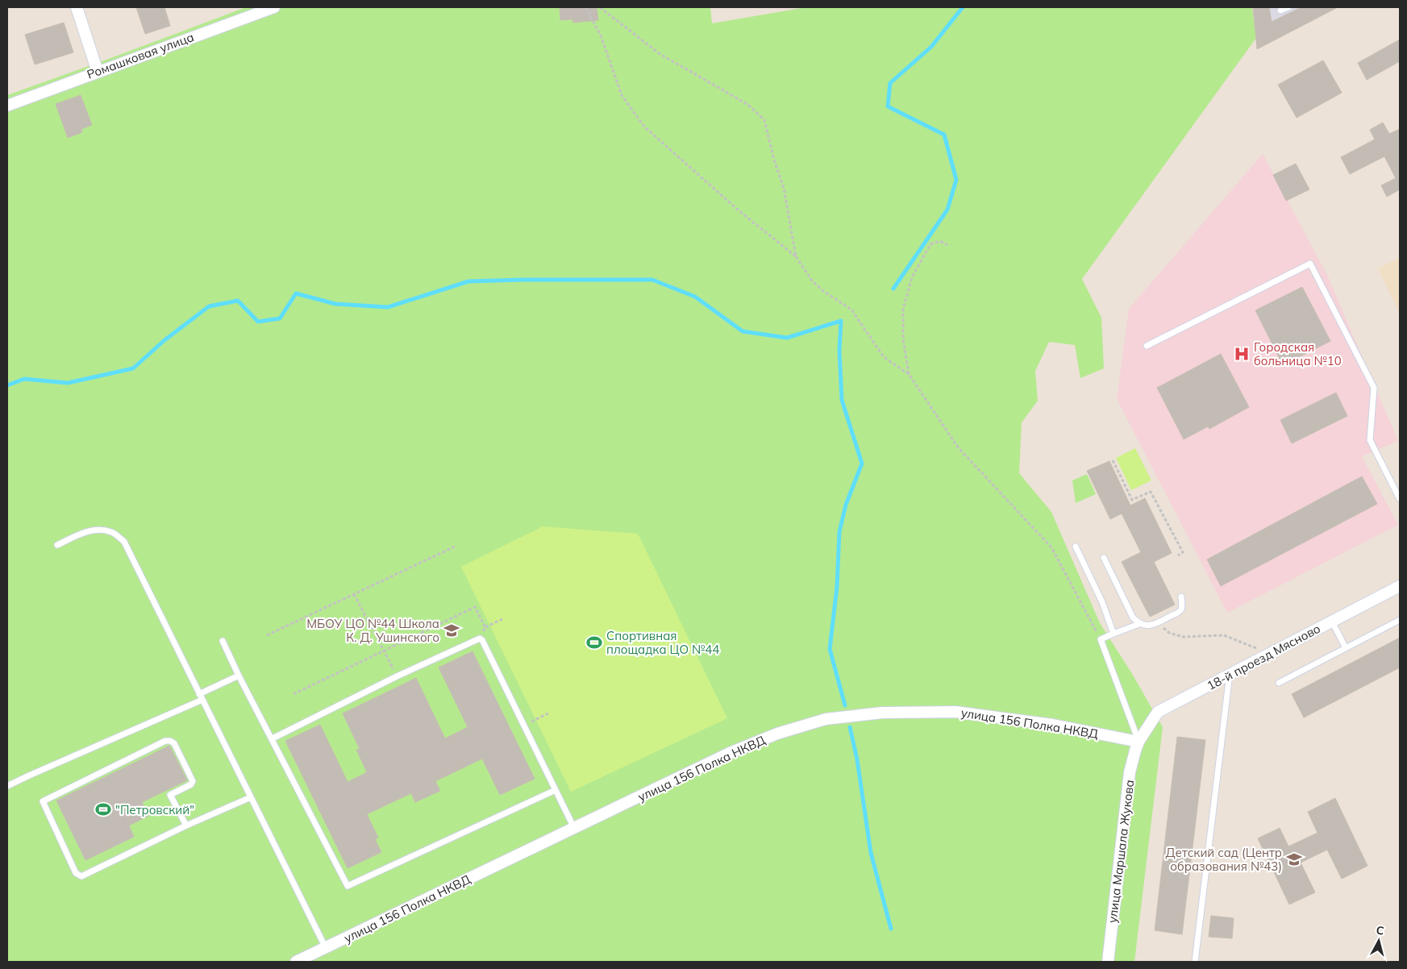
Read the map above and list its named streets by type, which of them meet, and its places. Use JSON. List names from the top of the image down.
{
  "streets": {
    "street": [
      "Ромашковая улица",
      "18-й проезд Мясново",
      "улица 156 Полка НКВД",
      "улица Маршала Жукова"
    ]
  },
  "crossings": [
    ["18-й проезд Мясново", "улица 156 Полка НКВД"],
    ["18-й проезд Мясново", "улица Маршала Жукова"],
    ["улица 156 Полка НКВД", "улица Маршала Жукова"]
  ],
  "places": {
    "hospital": ["Городская больница №10"],
    "school or university": ["МБОУ ЦО №44 Школа К. Д. Ушинского", "Детский сад (Центр образования №43)"],
    "sports": ["Спортивная площадка ЦО №44", "\"Петровский\""]
  },
  "north": "top"
}
